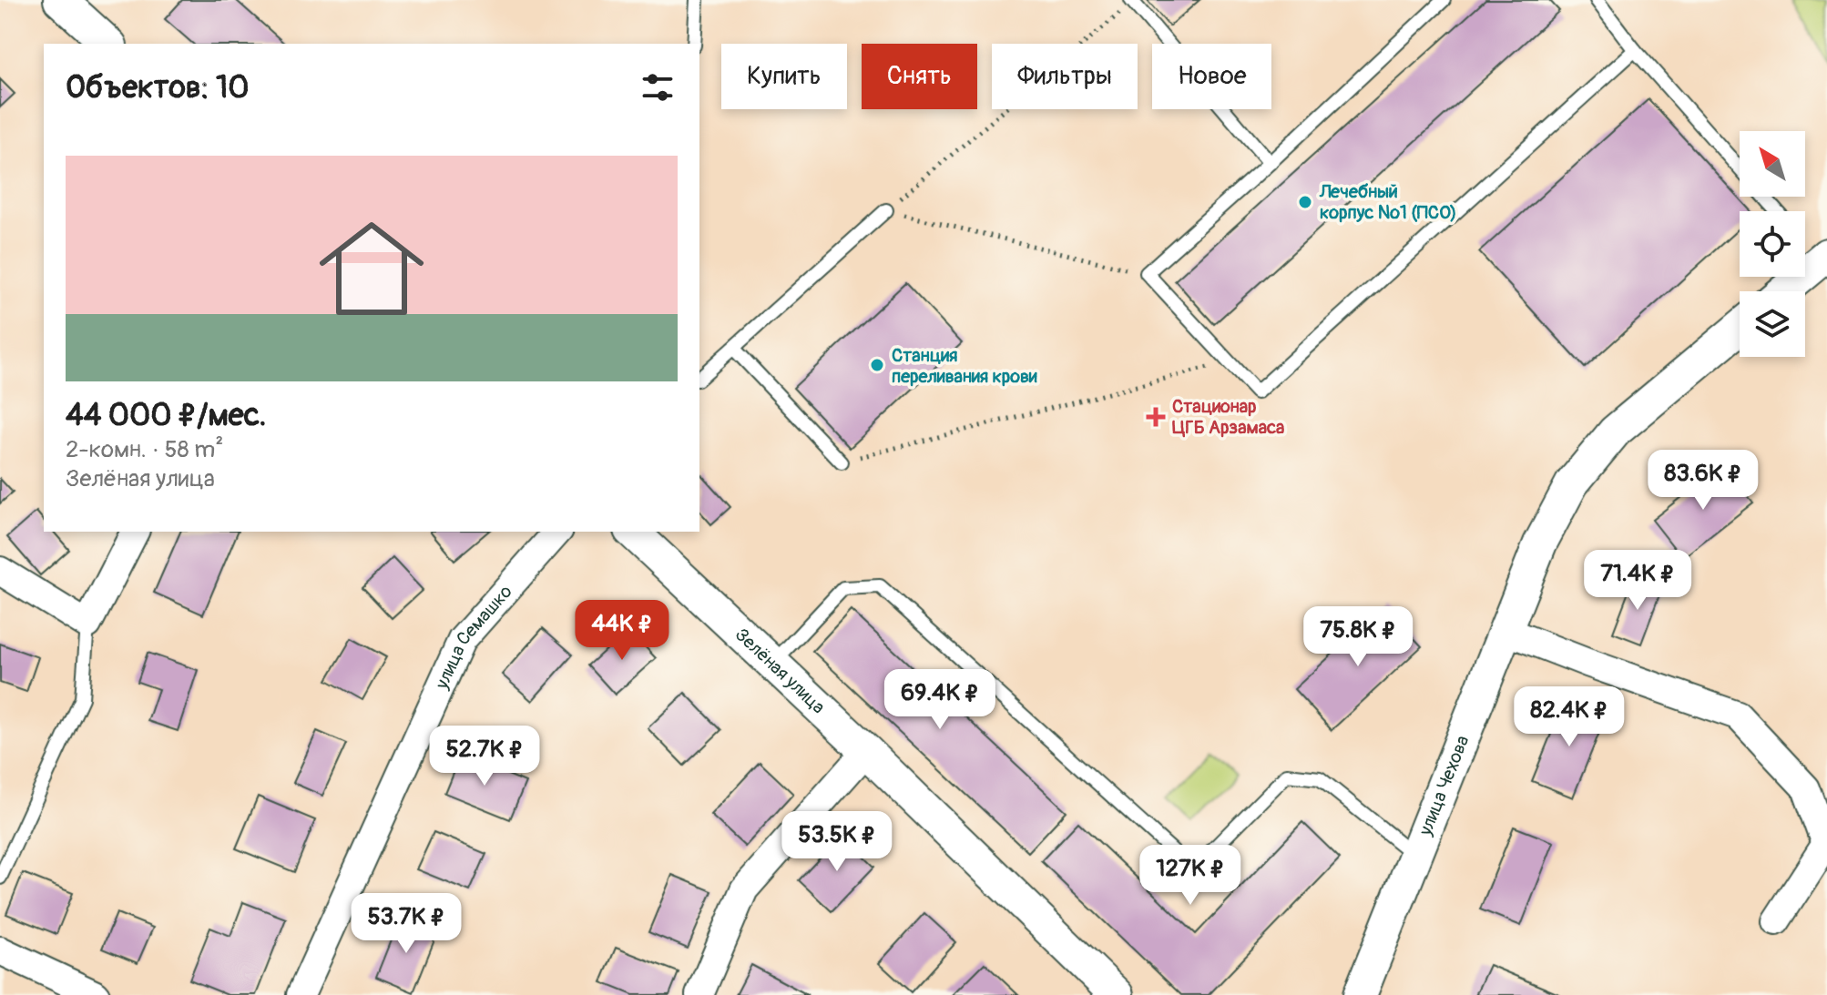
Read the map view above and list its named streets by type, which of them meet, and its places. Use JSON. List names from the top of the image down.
{
  "streets": {
    "street": ["улица Семашко", "Зелёная улица", "улица Чехова"]
  },
  "places": {
    "other": ["Лечебный корпус №1 (ПСО)", "Станция переливания крови"],
    "health": ["Стационар ЦГБ Арзамаса"]
  },
  "north": "top left",
  "page": {
    "chip": [
      "Купить",
      "Снять",
      "Фильтры",
      "Новое"
    ],
    "heading": "Объектов: 10",
    "list": [
      {
        "name": "44 000 ₽/мес.",
        "note": "2-комн. · 58 m² · Зелёная улица"
      }
    ],
    "price": [
      "83.6K ₽",
      "71.4K ₽",
      "44K ₽",
      "75.8K ₽",
      "69.4K ₽",
      "82.4K ₽",
      "52.7K ₽",
      "53.5K ₽",
      "127K ₽",
      "53.7K ₽"
    ]
  }
}
